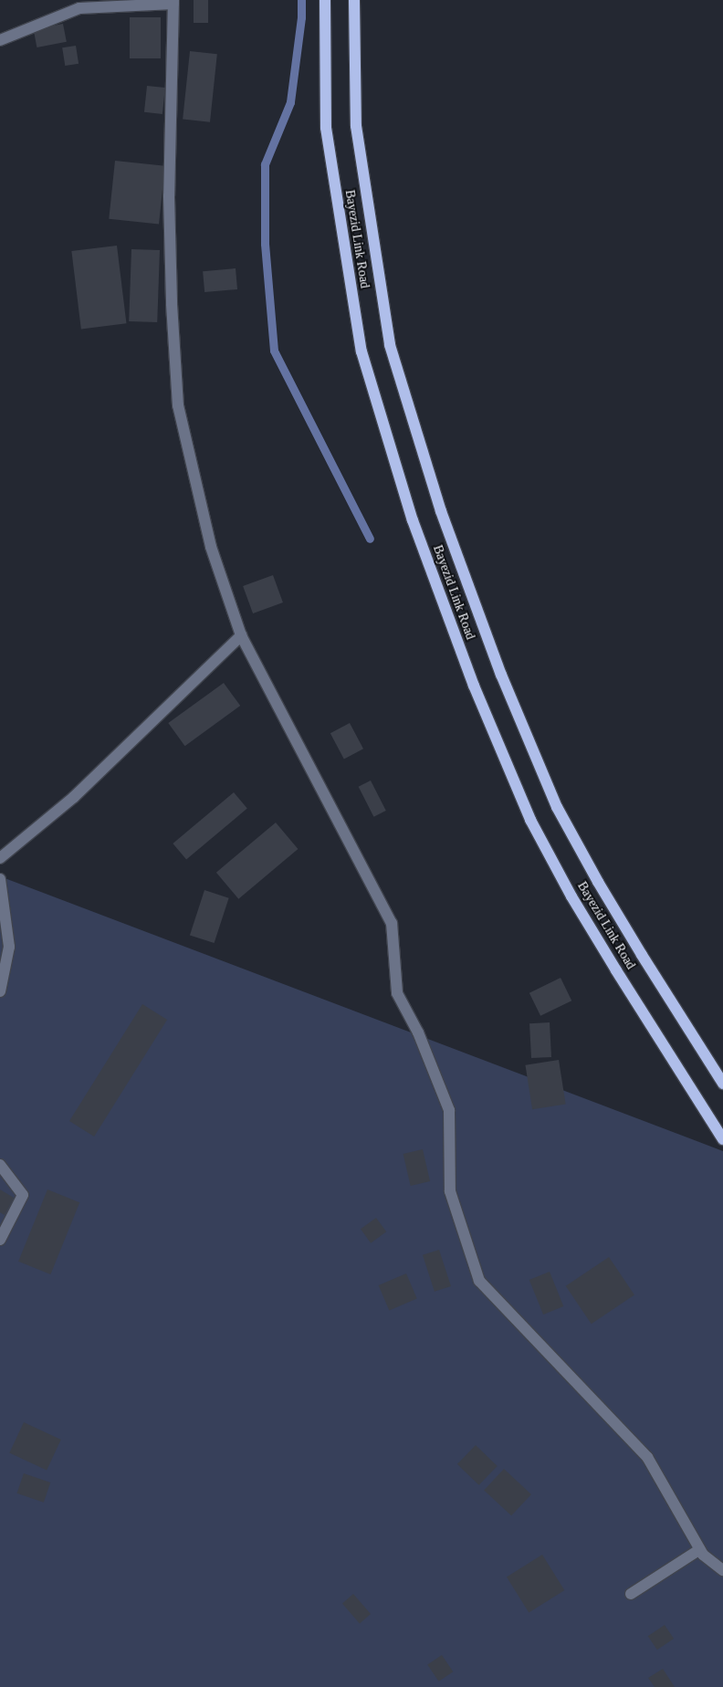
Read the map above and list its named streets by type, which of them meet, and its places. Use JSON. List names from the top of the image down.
{
  "streets": {
    "main road": ["Bayezid Link Road"]
  }
}
